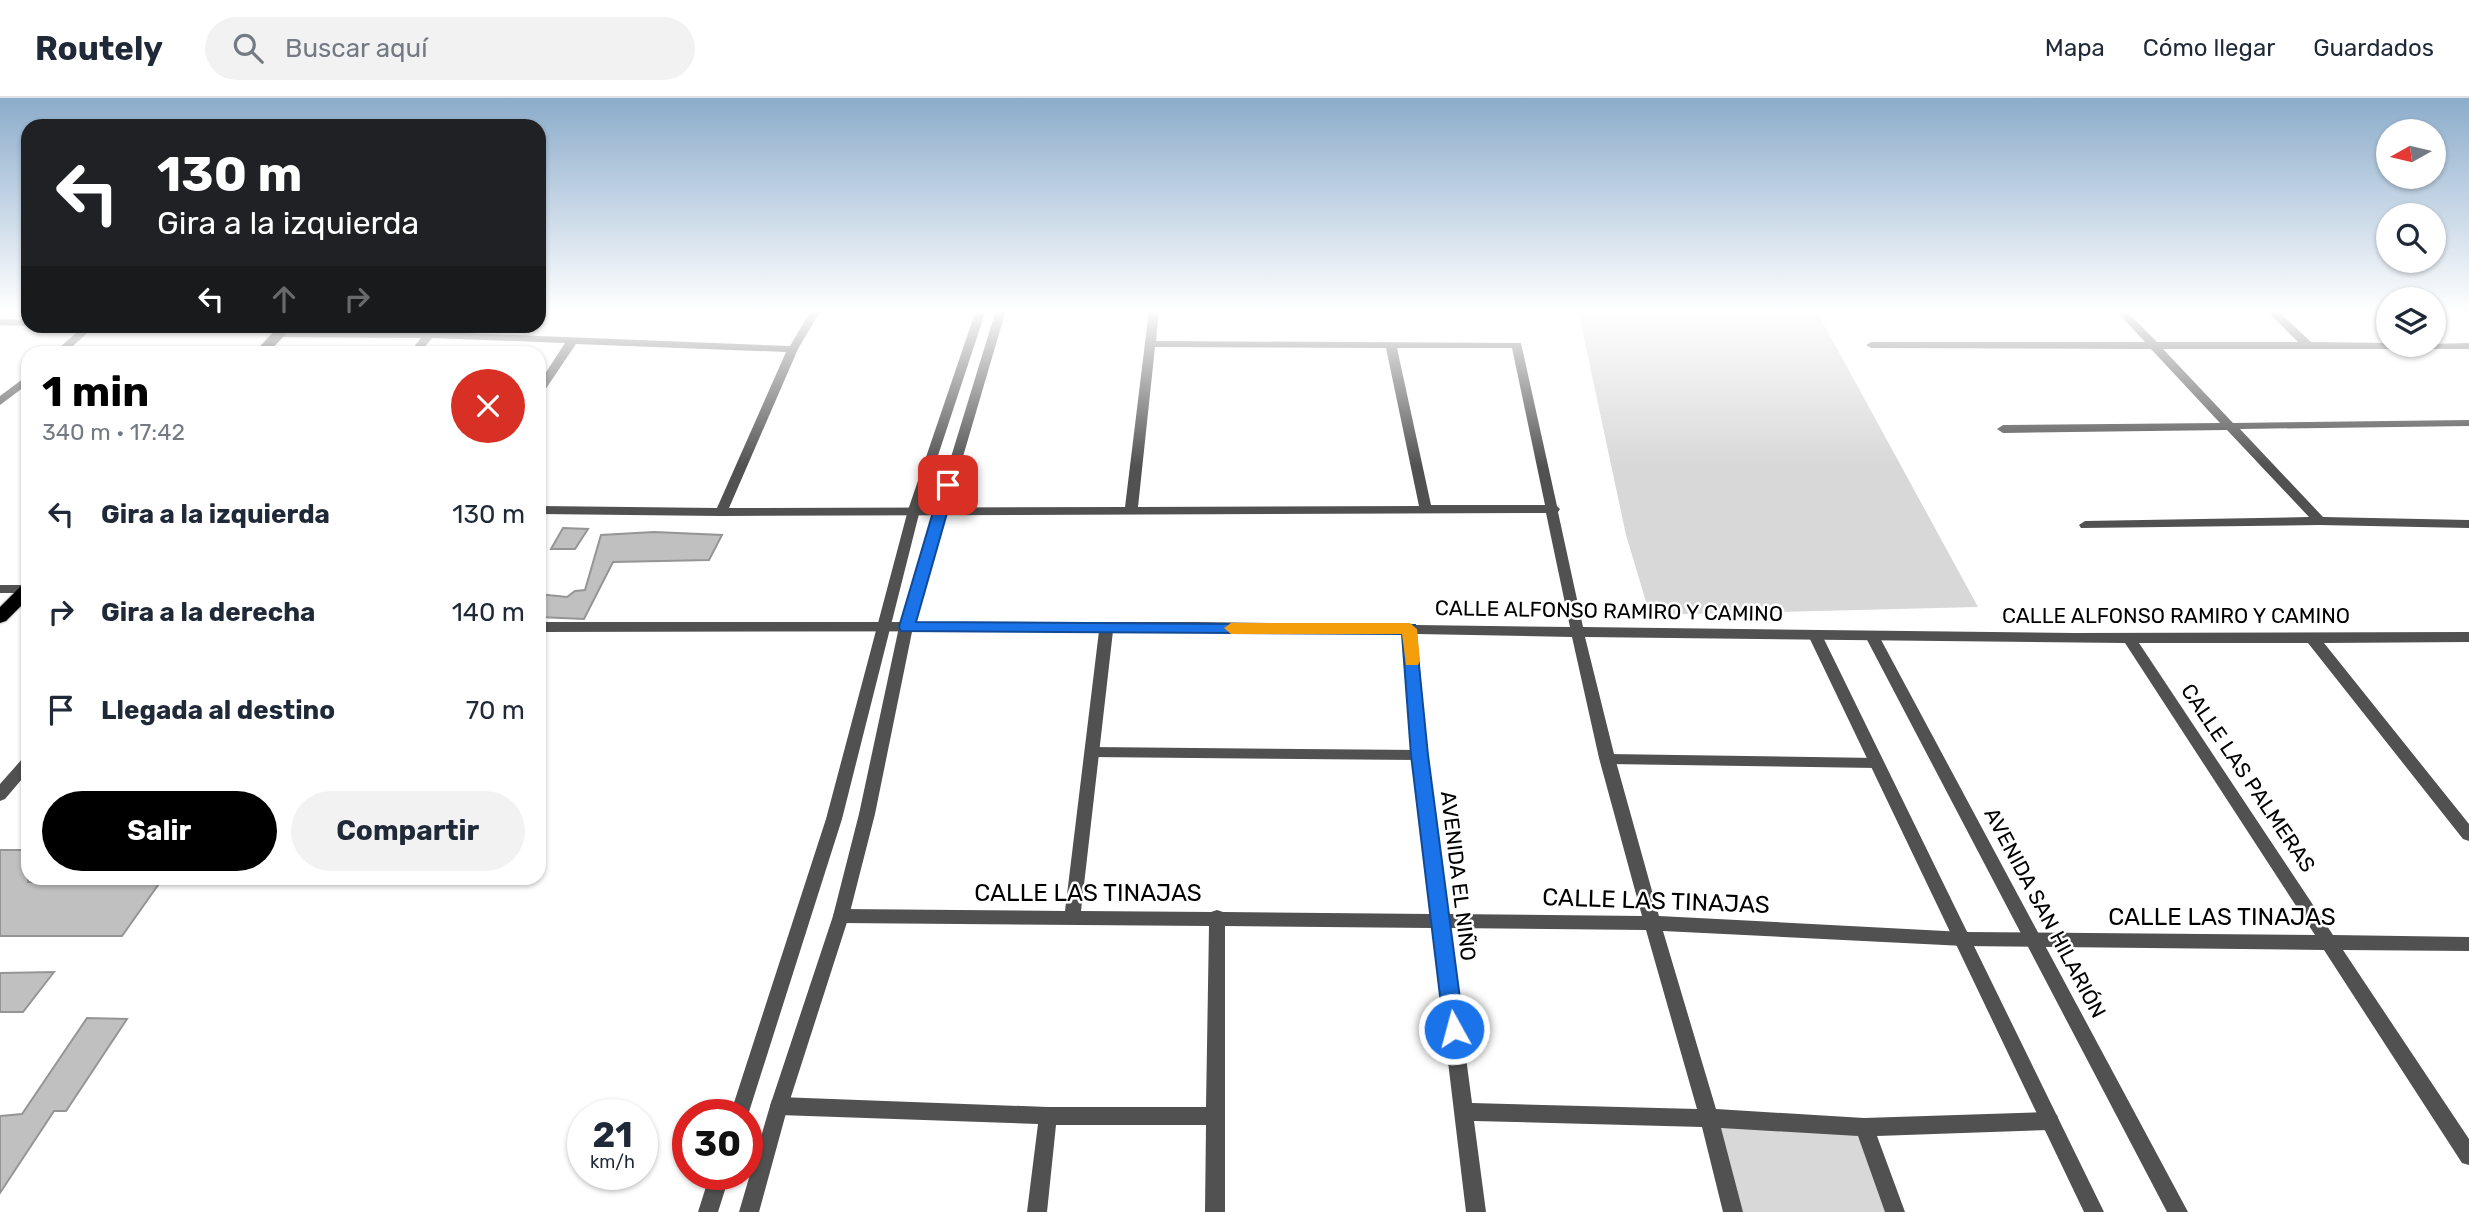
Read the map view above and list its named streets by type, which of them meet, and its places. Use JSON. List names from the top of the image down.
{
  "streets": {
    "street": [
      "CALLE ALFONSO RAMIRO Y CAMINO",
      "CALLE LAS PALMERAS",
      "AVENIDA EL NIÑO",
      "CALLE LAS TINAJAS",
      "AVENIDA SAN HILARIÓN"
    ]
  },
  "crossings": [
    ["CALLE ALFONSO RAMIRO Y CAMINO", "CALLE LAS PALMERAS"],
    ["CALLE ALFONSO RAMIRO Y CAMINO", "AVENIDA EL NIÑO"],
    ["CALLE ALFONSO RAMIRO Y CAMINO", "AVENIDA SAN HILARIÓN"],
    ["CALLE LAS PALMERAS", "CALLE LAS TINAJAS"],
    ["AVENIDA EL NIÑO", "CALLE LAS TINAJAS"],
    ["CALLE LAS TINAJAS", "AVENIDA SAN HILARIÓN"]
  ],
  "north": "left",
  "page": {
    "header": "Routely",
    "search": "Buscar aquí",
    "nav": ["Mapa", "Cómo llegar", "Guardados"],
    "turn": ["130 m", "Gira a la izquierda"],
    "heading": ["1 min", "340 m · 17:42"],
    "list": [
      {
        "name": "Gira a la izquierda",
        "value": "130 m"
      },
      {
        "name": "Gira a la derecha",
        "value": "140 m"
      },
      {
        "name": "Llegada al destino",
        "value": "70 m"
      }
    ],
    "buttons": ["Salir", "Compartir"],
    "speed": "21 km/h",
    "limit": "30"
  }
}
